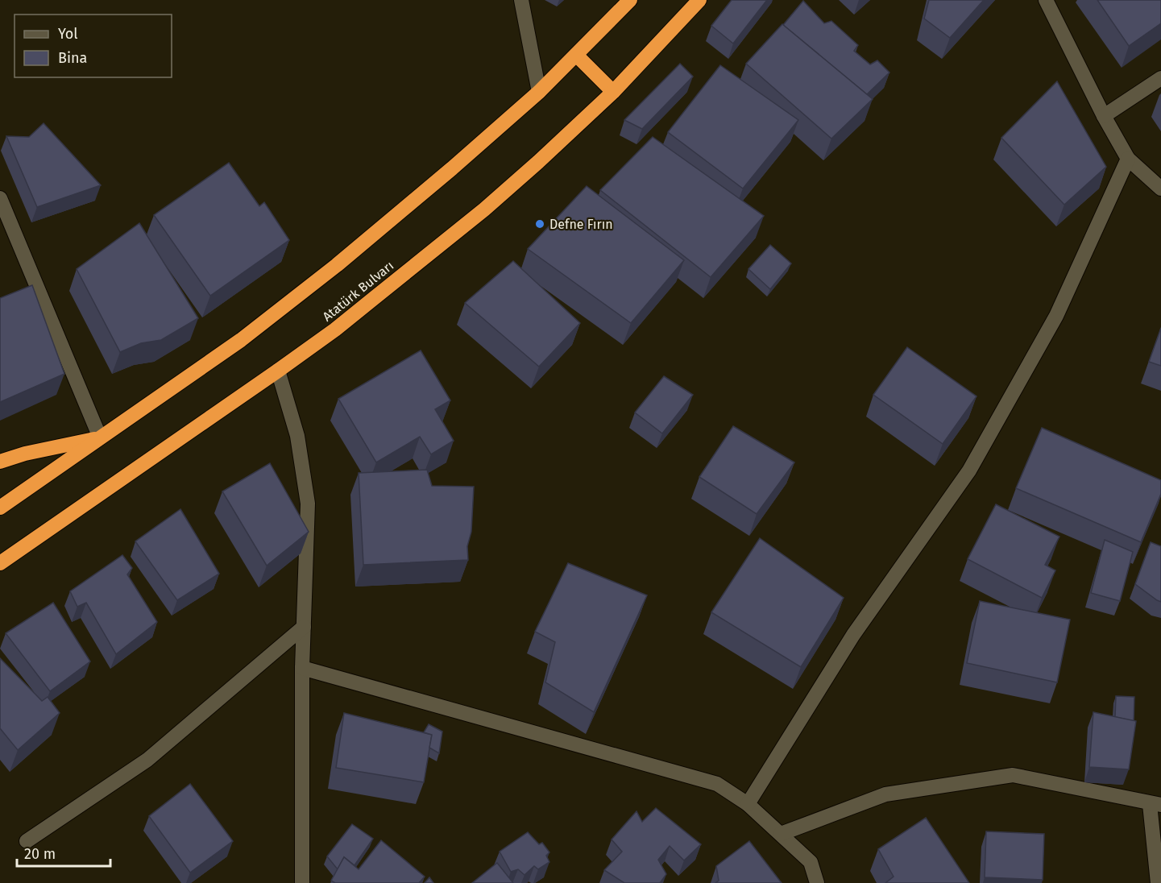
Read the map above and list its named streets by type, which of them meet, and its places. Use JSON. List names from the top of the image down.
{
  "streets": {
    "highway": ["Atatürk Bulvarı"]
  },
  "places": ["Defne Fırın"],
  "legend": ["Yol", "Bina"],
  "scale_bar": "20 m"
}
